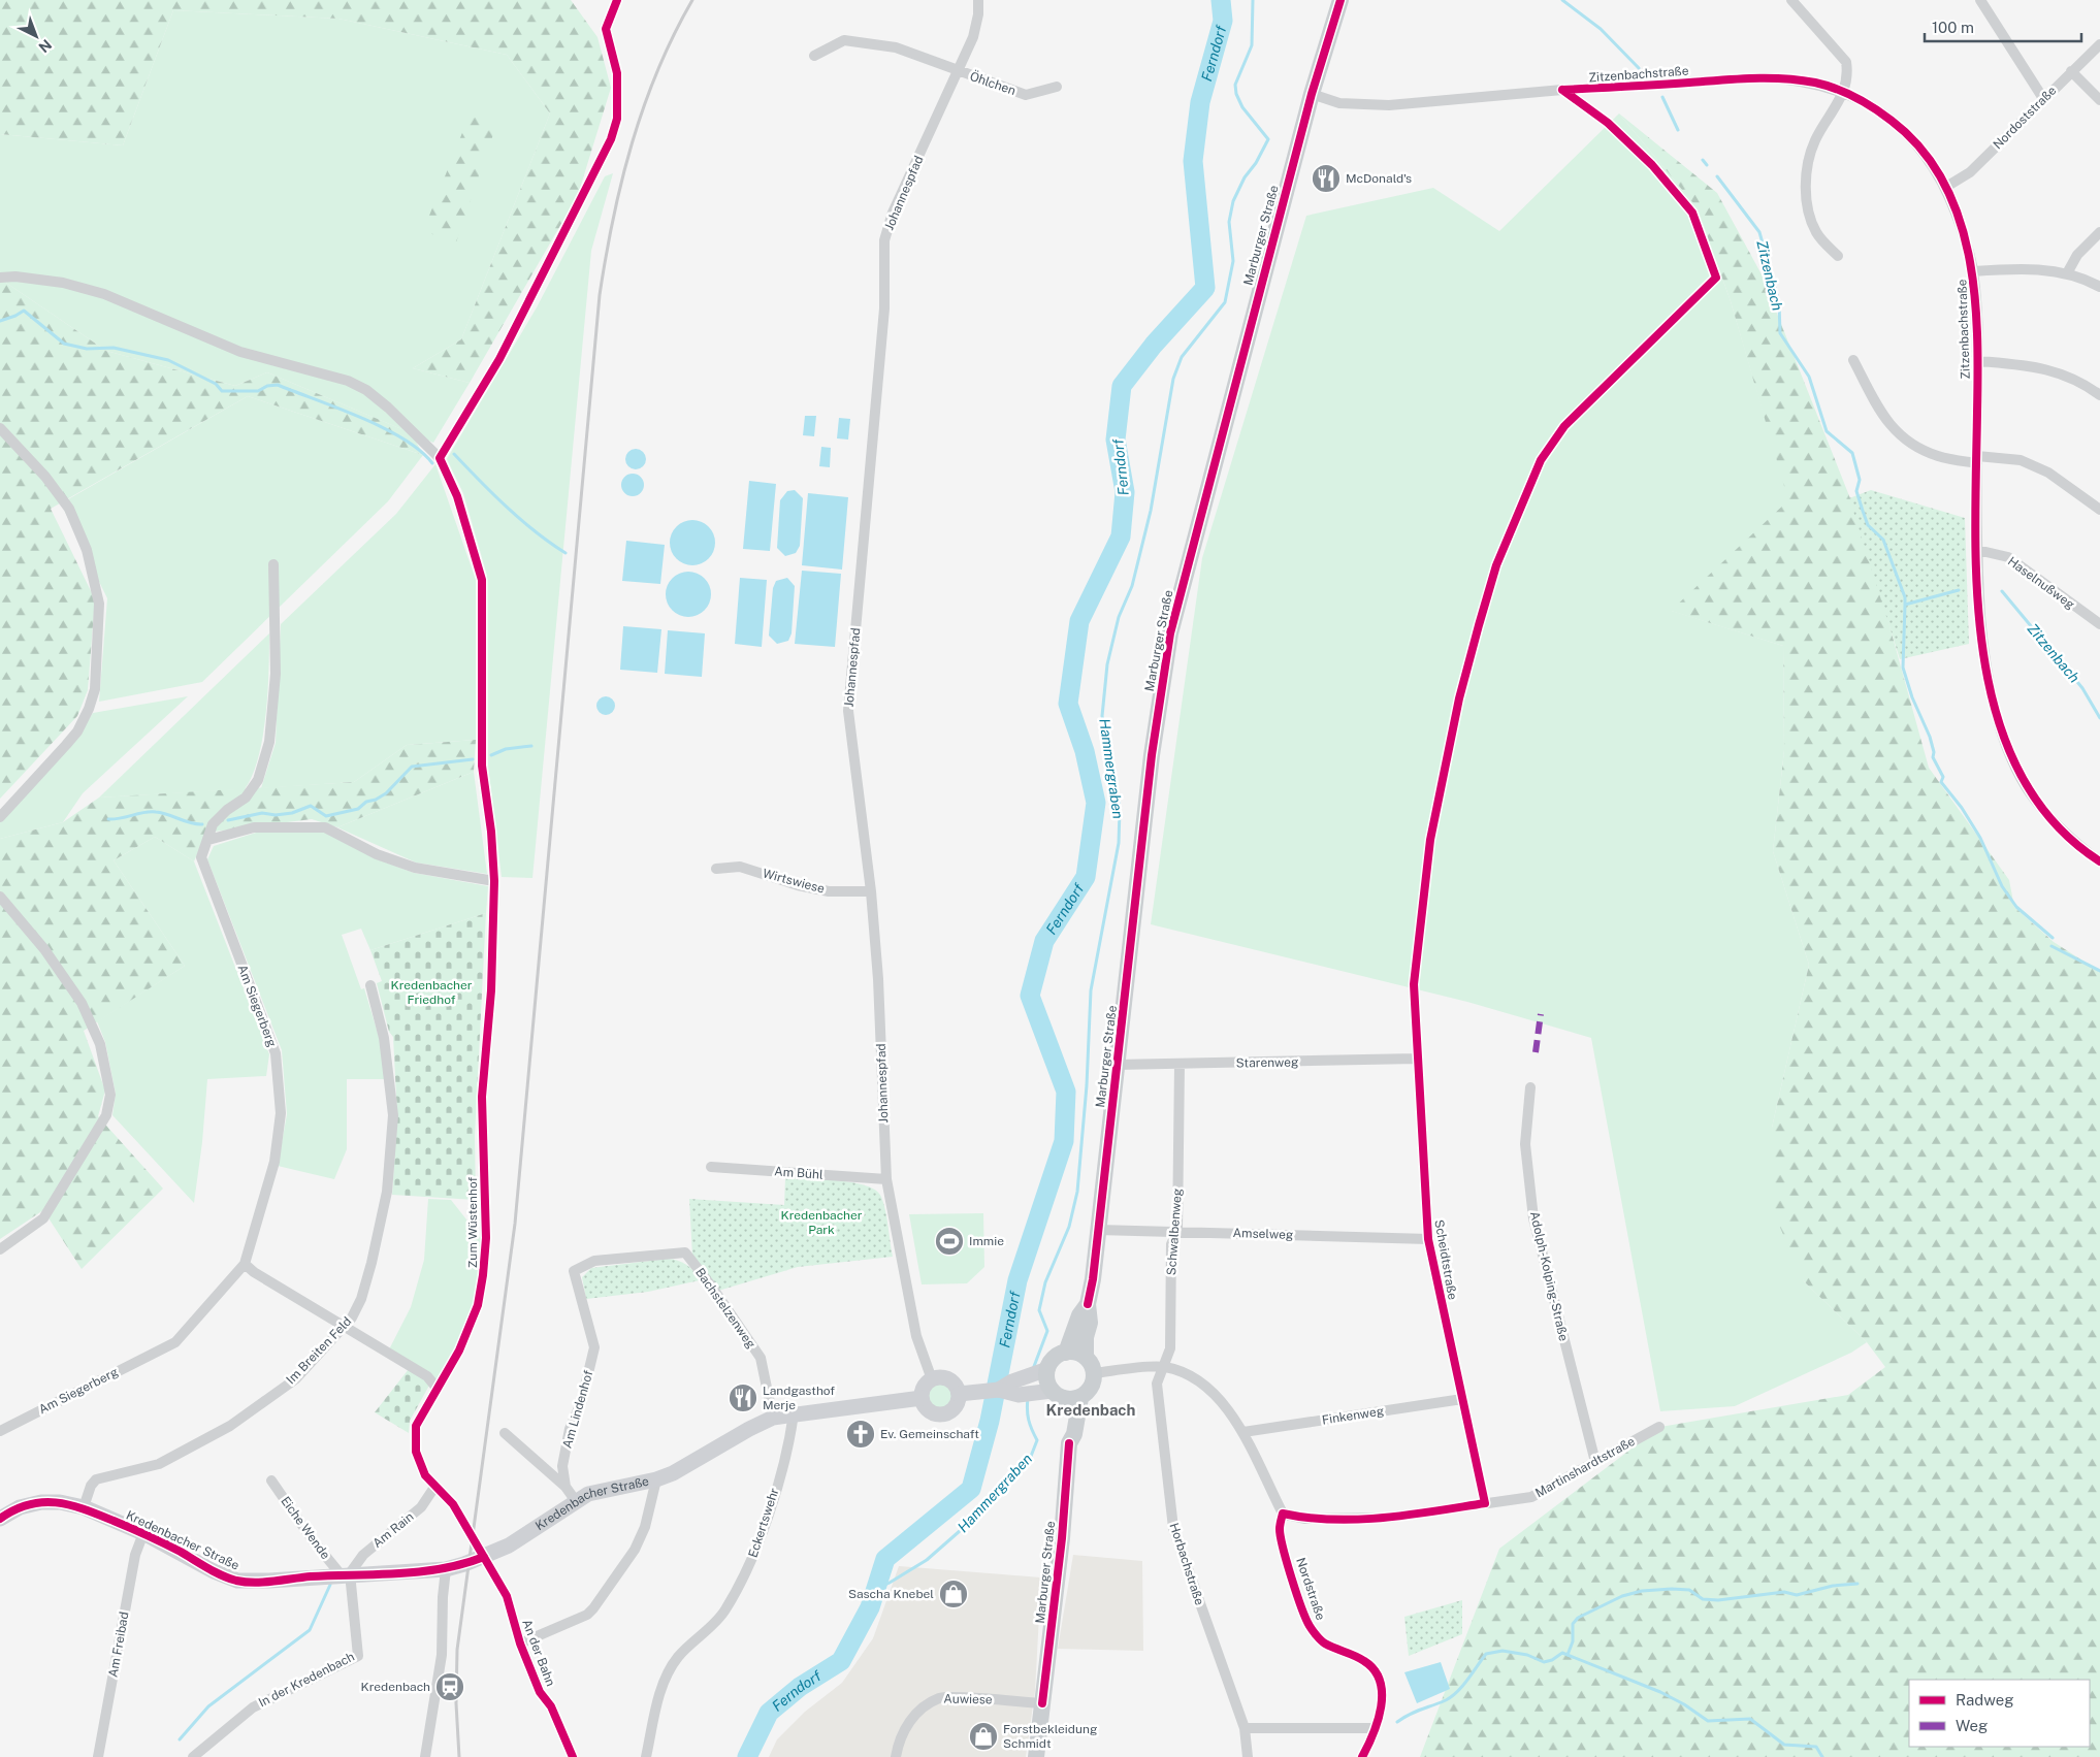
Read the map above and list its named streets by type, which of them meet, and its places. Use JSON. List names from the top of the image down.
{
  "streets": {
    "main road": ["Marburger Straße", "Kredenbacher Straße"],
    "street": [
      "Zitzenbachstraße",
      "Öhlchen",
      "Nordoststraße",
      "Johannespfad",
      "Haselnußweg",
      "Wirtswiese",
      "Am Siegerberg",
      "Starenweg",
      "Am Bühl",
      "Zum Wüstenhof",
      "Schwalbenweg",
      "Amselweg",
      "Scheidtstraße",
      "Adolph-Kolping-Straße",
      "Bachstelzenweg",
      "Im Breiten Feld",
      "Am Lindenhof",
      "Finkenweg",
      "Martinshardtstraße",
      "Eckertswehr",
      "Eiche Wende",
      "Am Rain",
      "Horbachstraße",
      "Nordstraße",
      "Am Freibad",
      "An der Bahn",
      "In der Kredenbach",
      "Auwiese"
    ]
  },
  "crossings": [
    ["Zitzenbachstraße", "Nordoststraße"],
    ["Zitzenbachstraße", "Marburger Straße"],
    ["Zitzenbachstraße", "Haselnußweg"],
    ["Öhlchen", "Johannespfad"],
    ["Johannespfad", "Wirtswiese"],
    ["Johannespfad", "Am Bühl"],
    ["Johannespfad", "Kredenbacher Straße"],
    ["Marburger Straße", "Starenweg"],
    ["Marburger Straße", "Amselweg"],
    ["Marburger Straße", "Auwiese"],
    ["Starenweg", "Schwalbenweg"],
    ["Starenweg", "Scheidtstraße"],
    ["Zum Wüstenhof", "Kredenbacher Straße"],
    ["Zum Wüstenhof", "Am Rain"],
    ["Zum Wüstenhof", "An der Bahn"],
    ["Schwalbenweg", "Amselweg"],
    ["Schwalbenweg", "Horbachstraße"],
    ["Amselweg", "Scheidtstraße"],
    ["Scheidtstraße", "Finkenweg"],
    ["Scheidtstraße", "Martinshardtstraße"],
    ["Adolph-Kolping-Straße", "Martinshardtstraße"],
    ["Bachstelzenweg", "Am Lindenhof"],
    ["Bachstelzenweg", "Kredenbacher Straße"],
    ["Im Breiten Feld", "Kredenbacher Straße"],
    ["Martinshardtstraße", "Nordstraße"],
    ["Kredenbacher Straße", "Eckertswehr"],
    ["Kredenbacher Straße", "Eiche Wende"],
    ["Kredenbacher Straße", "Am Rain"],
    ["Kredenbacher Straße", "Am Freibad"],
    ["Kredenbacher Straße", "An der Bahn"],
    ["Kredenbacher Straße", "In der Kredenbach"],
    ["Eiche Wende", "Am Rain"],
    ["Eiche Wende", "In der Kredenbach"],
    ["Am Rain", "In der Kredenbach"]
  ],
  "districts": ["Kredenbach"],
  "water": ["Ferndorf", "Zitzenbach", "Hammergraben"],
  "parks": ["Kredenbacher Friedhof", "Kredenbacher Park"],
  "places": {
    "restaurant": ["McDonald's", "Landgasthof Merje"],
    "sports": ["Immie"],
    "church": ["Ev. Gemeinschaft"],
    "shop": ["Sascha Knebel", "Forstbekleidung Schmidt"],
    "station": ["Kredenbach"]
  },
  "legend": ["Radweg", "Weg"],
  "scale_bar": "100 m",
  "north": "bottom right"
}
